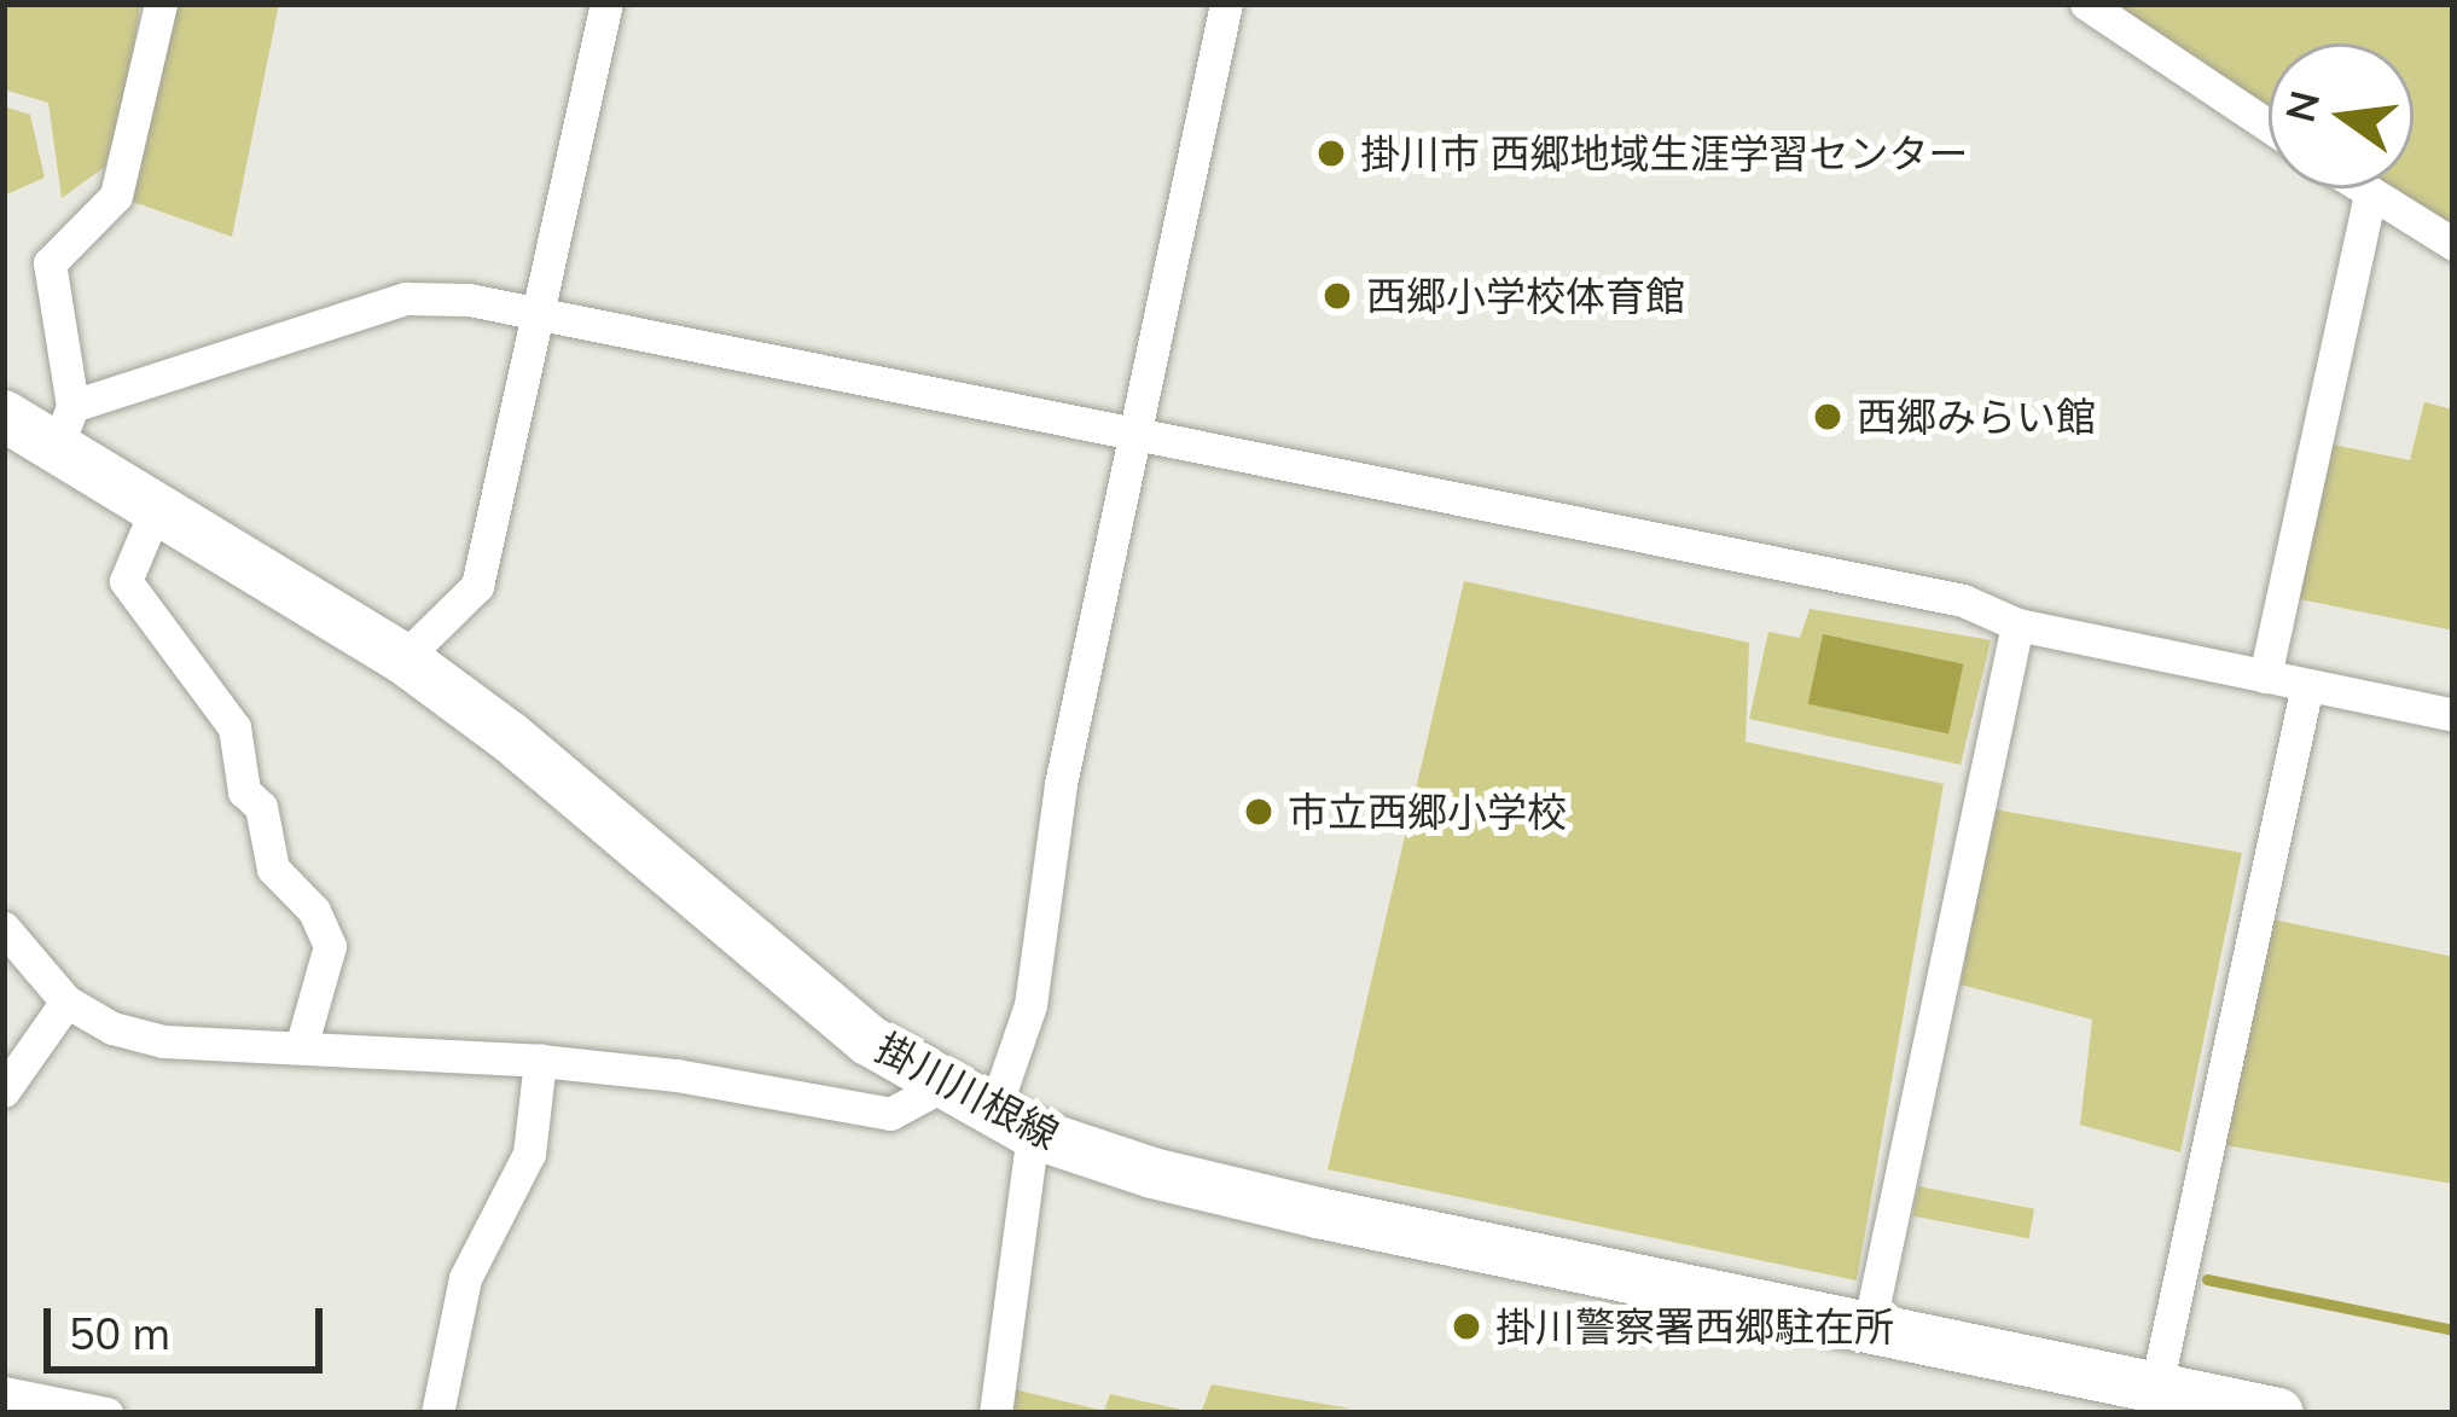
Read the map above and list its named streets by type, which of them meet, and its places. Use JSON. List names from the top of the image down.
{
  "streets": {
    "main road": ["掛川川根線"]
  },
  "places": [
    "掛川市 西郷地域生涯学習センター",
    "西郷小学校体育館",
    "西郷みらい館",
    "市立西郷小学校",
    "掛川警察署西郷駐在所"
  ],
  "scale_bar": "50 m",
  "north": "left"
}
